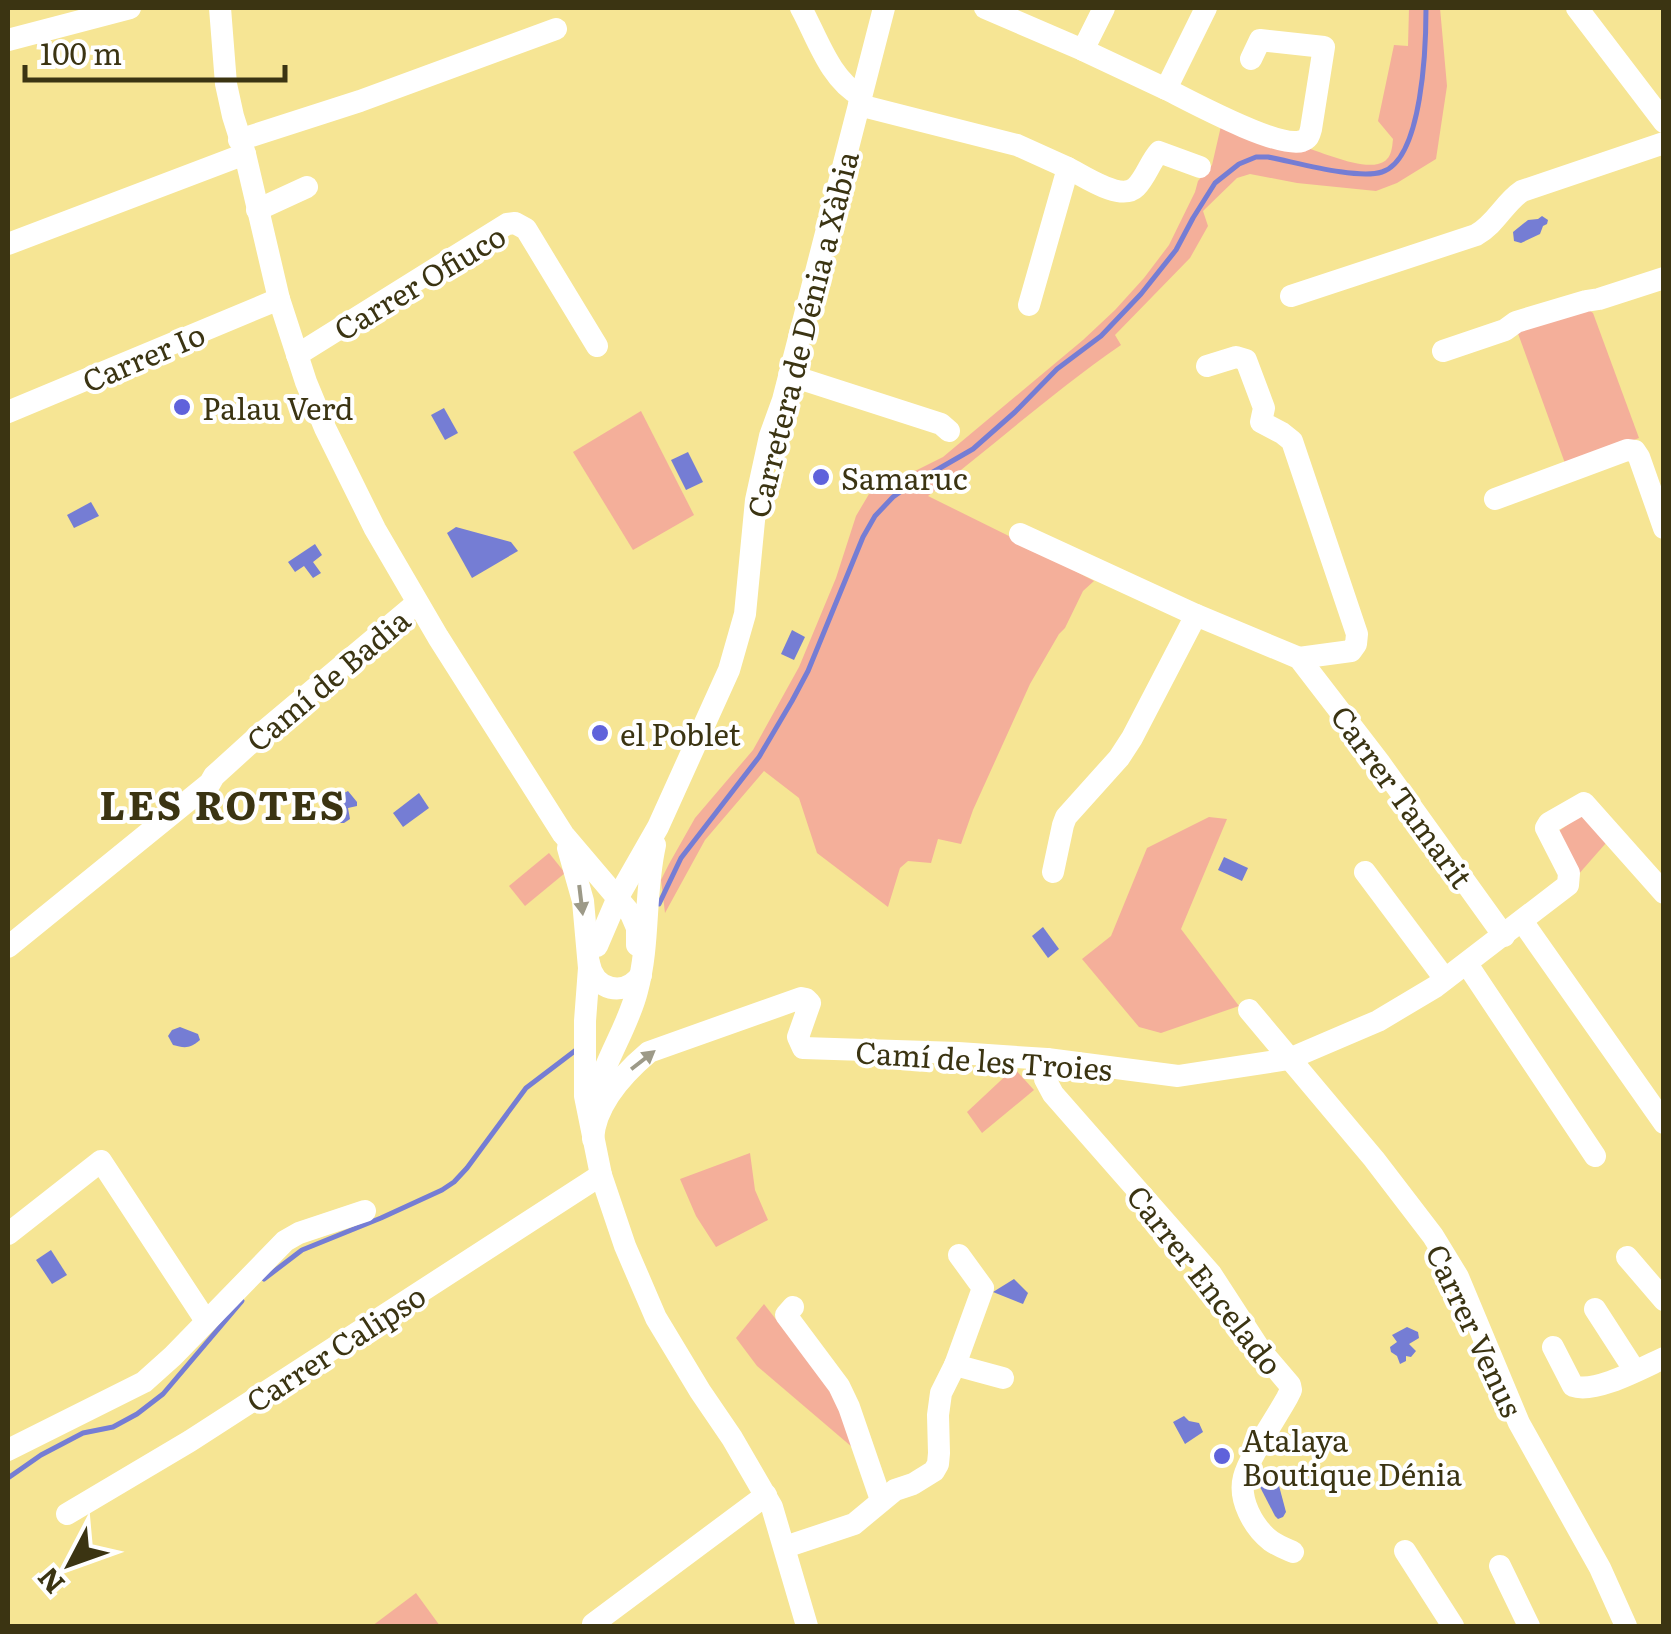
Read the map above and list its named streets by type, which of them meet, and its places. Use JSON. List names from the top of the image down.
{
  "streets": {
    "street": [
      "Carrer Ofiuco",
      "Carretera de Dénia a Xàbia",
      "Carrer Io",
      "Camí de Badia",
      "Carrer Tamarit",
      "Camí de les Troies",
      "Carrer Encelado",
      "Carrer Venus",
      "Carrer Calipso"
    ]
  },
  "crossings": [
    ["Carretera de Dénia a Xàbia", "Camí de les Troies"],
    ["Carretera de Dénia a Xàbia", "Carrer Calipso"],
    ["Carrer Tamarit", "Camí de les Troies"],
    ["Camí de les Troies", "Carrer Encelado"],
    ["Camí de les Troies", "Carrer Venus"]
  ],
  "districts": ["LES ROTES"],
  "places": [
    "Palau Verd",
    "Samaruc",
    "el Poblet",
    "Atalaya Boutique Dénia"
  ],
  "scale_bar": "100 m",
  "north": "bottom left"
}
